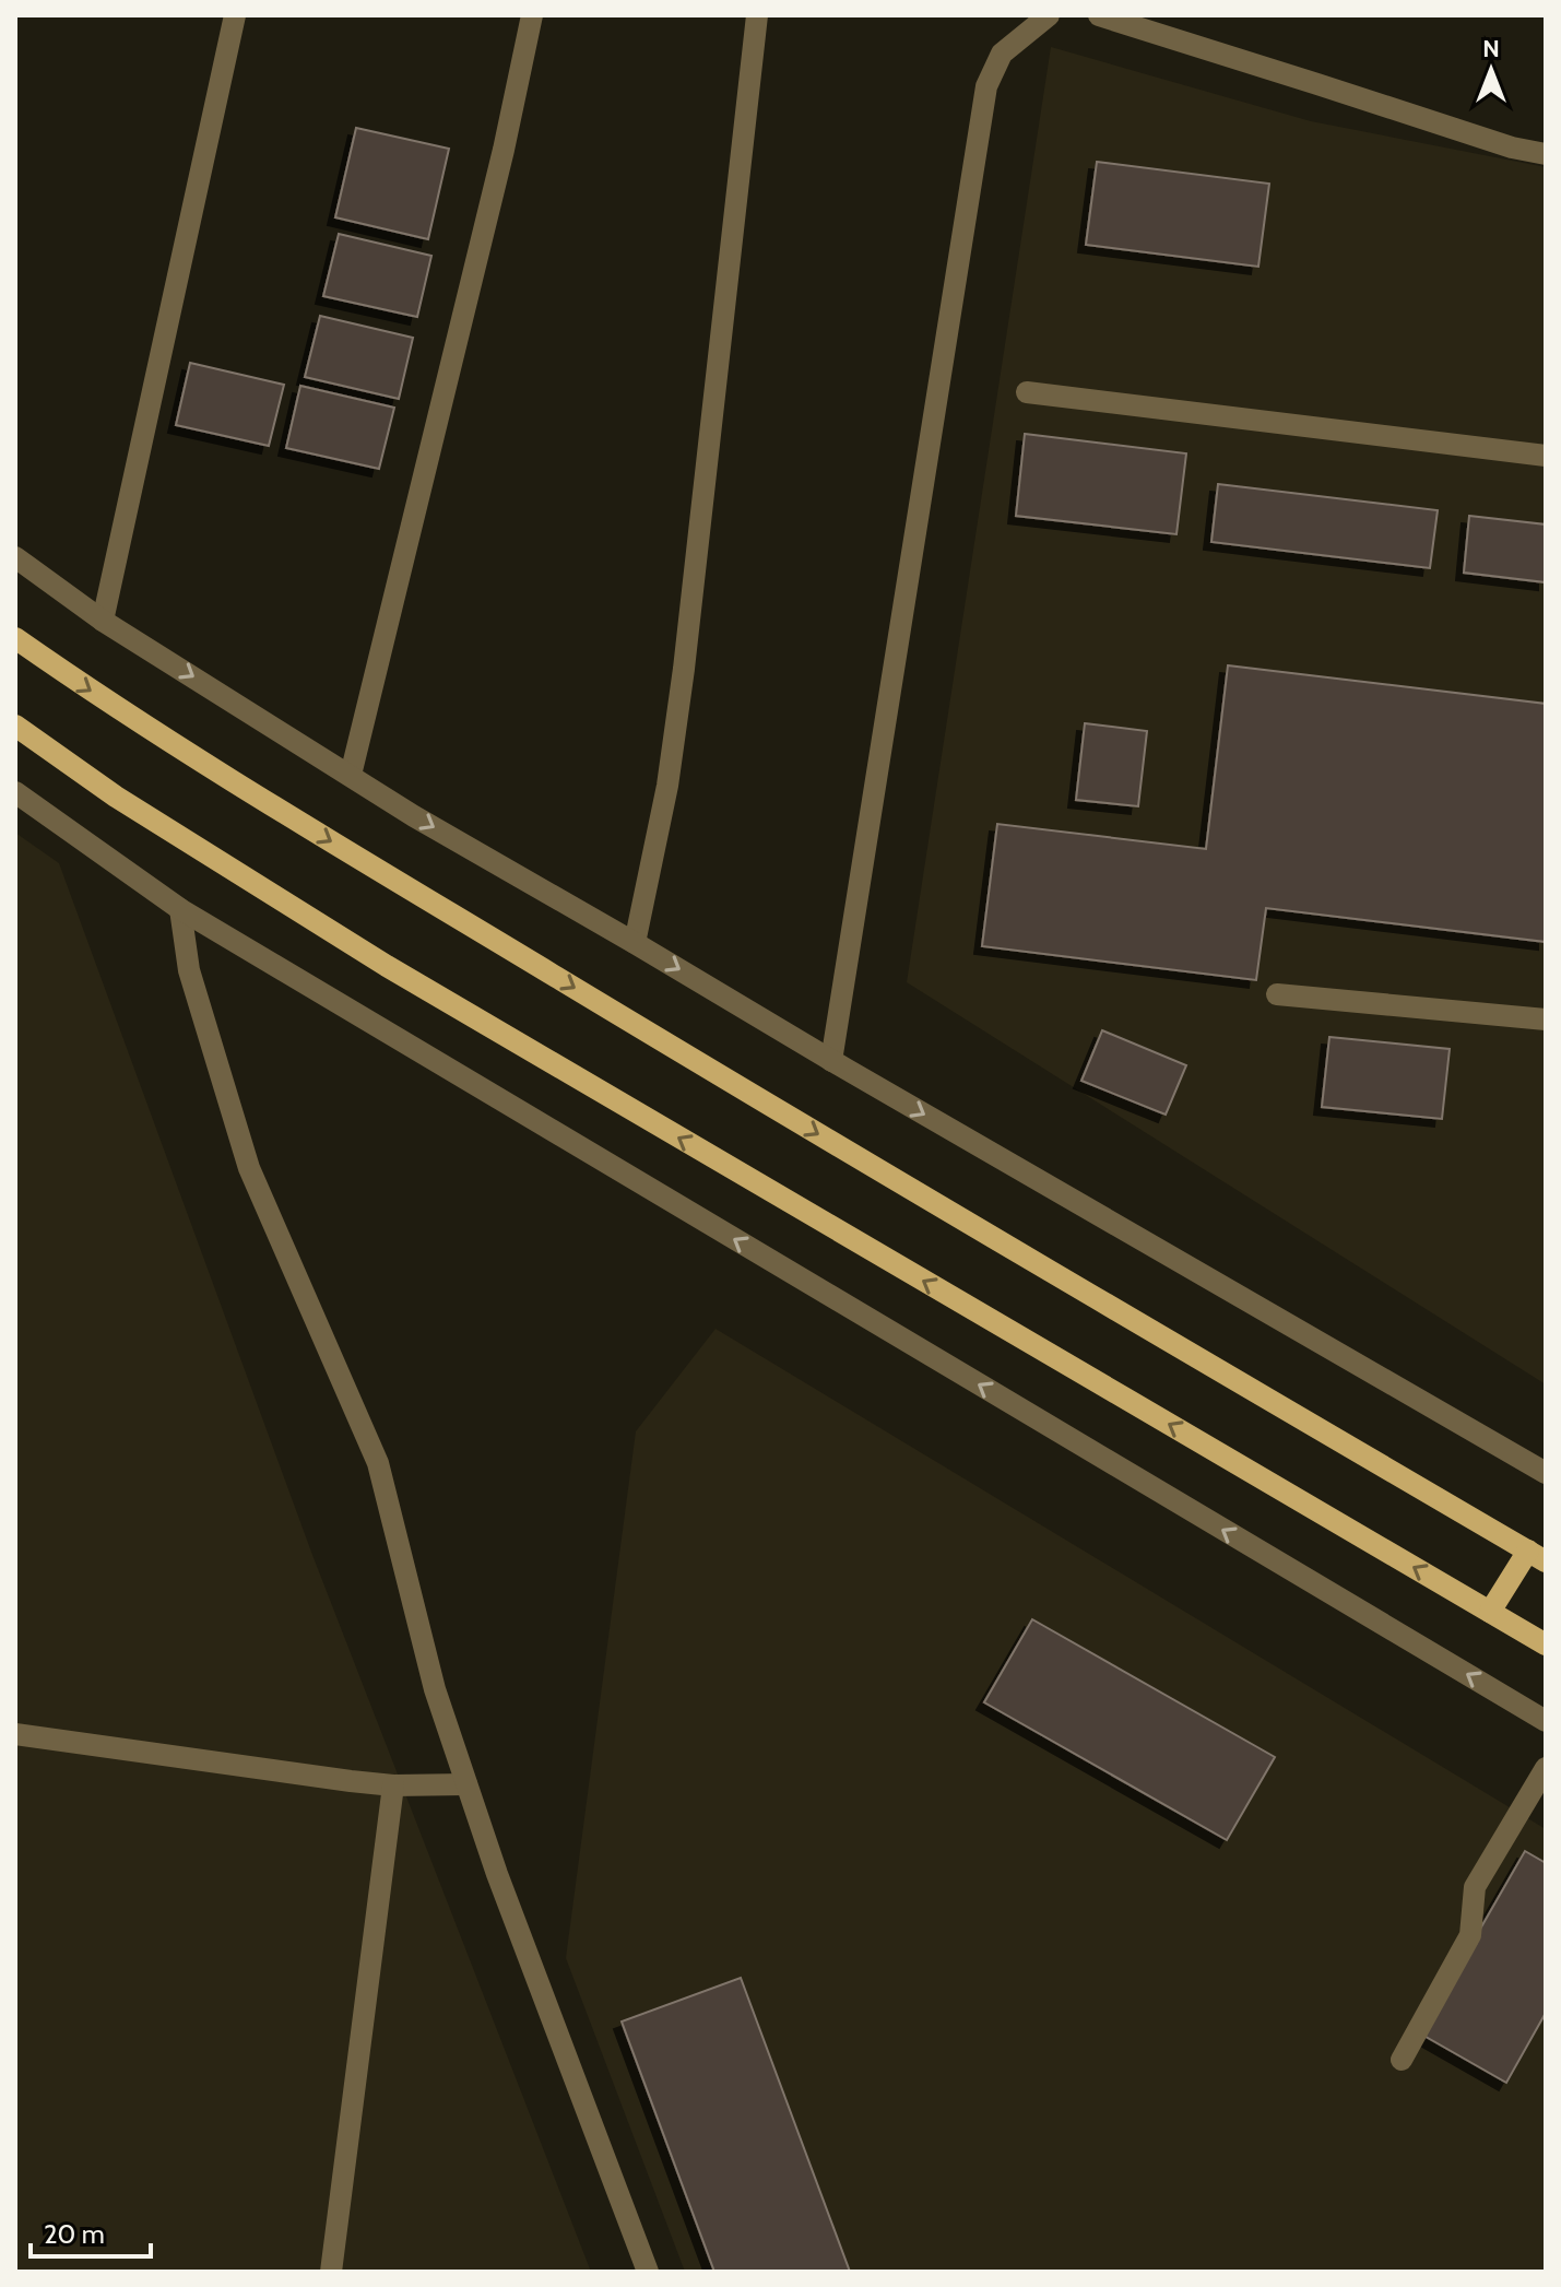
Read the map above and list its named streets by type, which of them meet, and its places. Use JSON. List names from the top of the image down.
{
  "scale_bar": "20 m",
  "north": "top"
}
